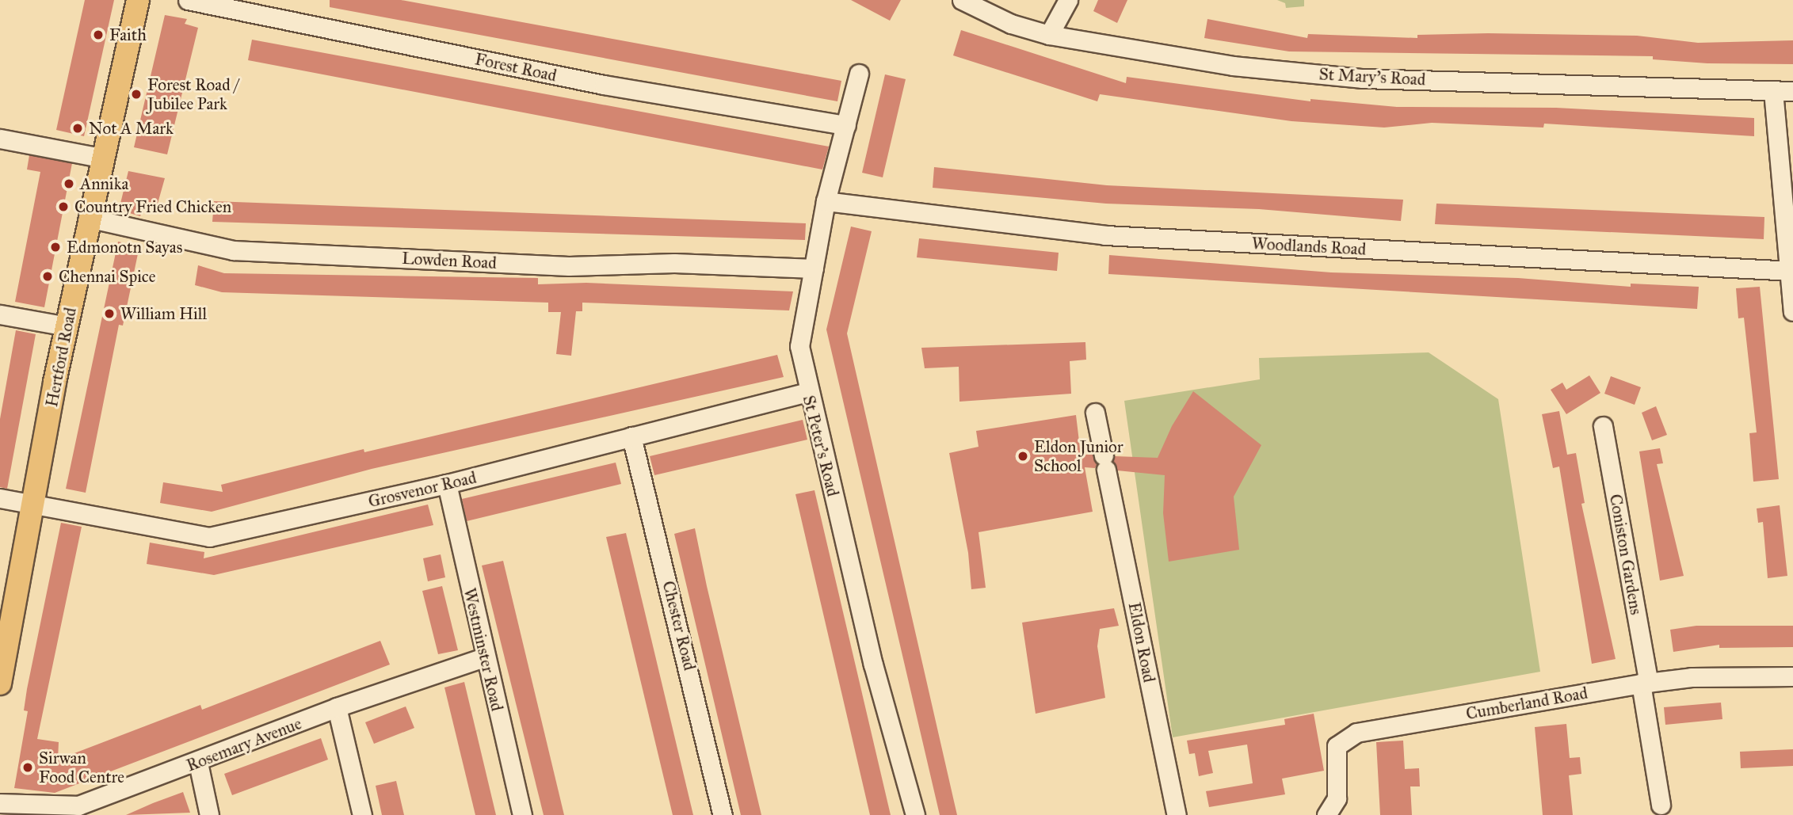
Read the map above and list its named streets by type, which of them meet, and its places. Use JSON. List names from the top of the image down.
{
  "streets": {
    "main road": ["Hertford Road"],
    "street": [
      "Forest Road",
      "St Mary's Road",
      "Woodlands Road",
      "Lowden Road",
      "St Peter's Road",
      "Grosvenor Road",
      "Coniston Gardens",
      "Chester Road",
      "Eldon Road",
      "Westminster Road",
      "Cumberland Road",
      "Rosemary Avenue"
    ]
  },
  "crossings": [
    ["Forest Road", "St Peter's Road"],
    ["Woodlands Road", "St Peter's Road"],
    ["Lowden Road", "Hertford Road"],
    ["Lowden Road", "St Peter's Road"],
    ["Hertford Road", "Grosvenor Road"],
    ["St Peter's Road", "Grosvenor Road"],
    ["Grosvenor Road", "Chester Road"],
    ["Grosvenor Road", "Westminster Road"],
    ["Coniston Gardens", "Cumberland Road"],
    ["Westminster Road", "Rosemary Avenue"]
  ],
  "places": [
    "Faith",
    "Forest Road / Jubilee Park",
    "Not A Mark",
    "Annika",
    "Country Fried Chicken",
    "Edmonotn Sayas",
    "Chennai Spice",
    "William Hill",
    "Eldon Junior School",
    "Sirwan Food Centre"
  ]
}
